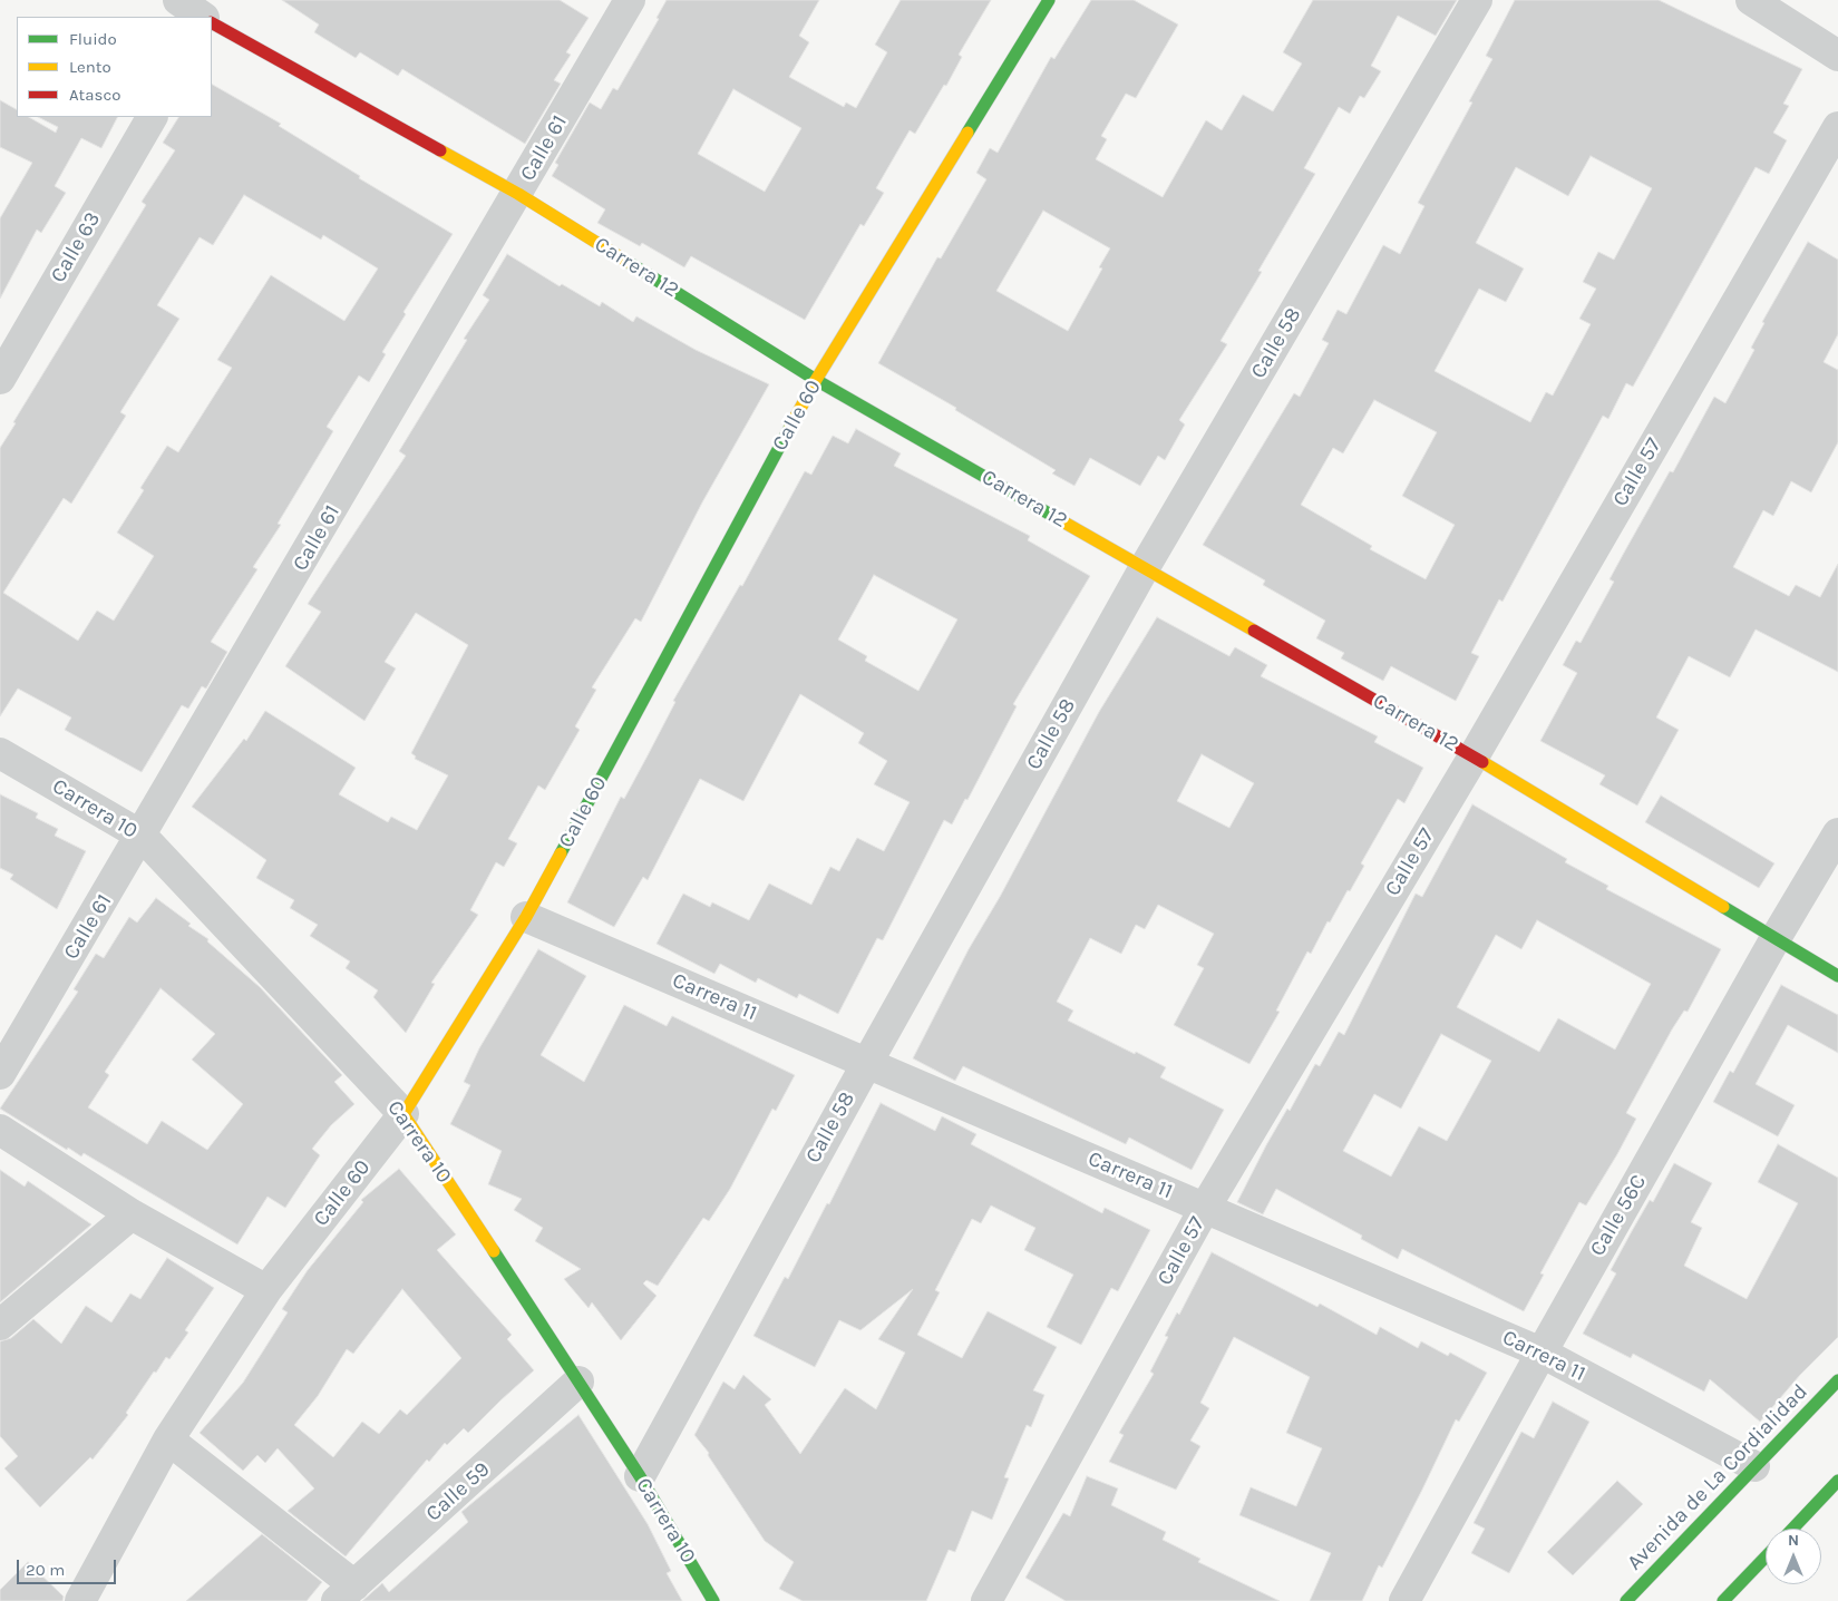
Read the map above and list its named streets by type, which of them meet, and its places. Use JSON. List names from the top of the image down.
{
  "streets": {
    "street": [
      "Calle 61",
      "Calle 63",
      "Carrera 12",
      "Calle 58",
      "Calle 60",
      "Calle 57",
      "Carrera 10",
      "Carrera 11",
      "Calle 56C",
      "Avenida de La Cordialidad",
      "Calle 59"
    ]
  },
  "crossings": [
    ["Calle 61", "Carrera 12"],
    ["Calle 61", "Carrera 10"],
    ["Carrera 12", "Calle 58"],
    ["Carrera 12", "Calle 60"],
    ["Carrera 12", "Calle 57"],
    ["Carrera 12", "Calle 56C"],
    ["Calle 58", "Carrera 10"],
    ["Calle 58", "Carrera 11"],
    ["Calle 60", "Carrera 10"],
    ["Calle 60", "Carrera 11"],
    ["Calle 57", "Carrera 11"],
    ["Carrera 10", "Calle 59"],
    ["Carrera 11", "Calle 56C"],
    ["Carrera 11", "Avenida de La Cordialidad"]
  ],
  "legend": ["Fluido", "Lento", "Atasco"],
  "scale_bar": "20 m",
  "north": "top"
}
